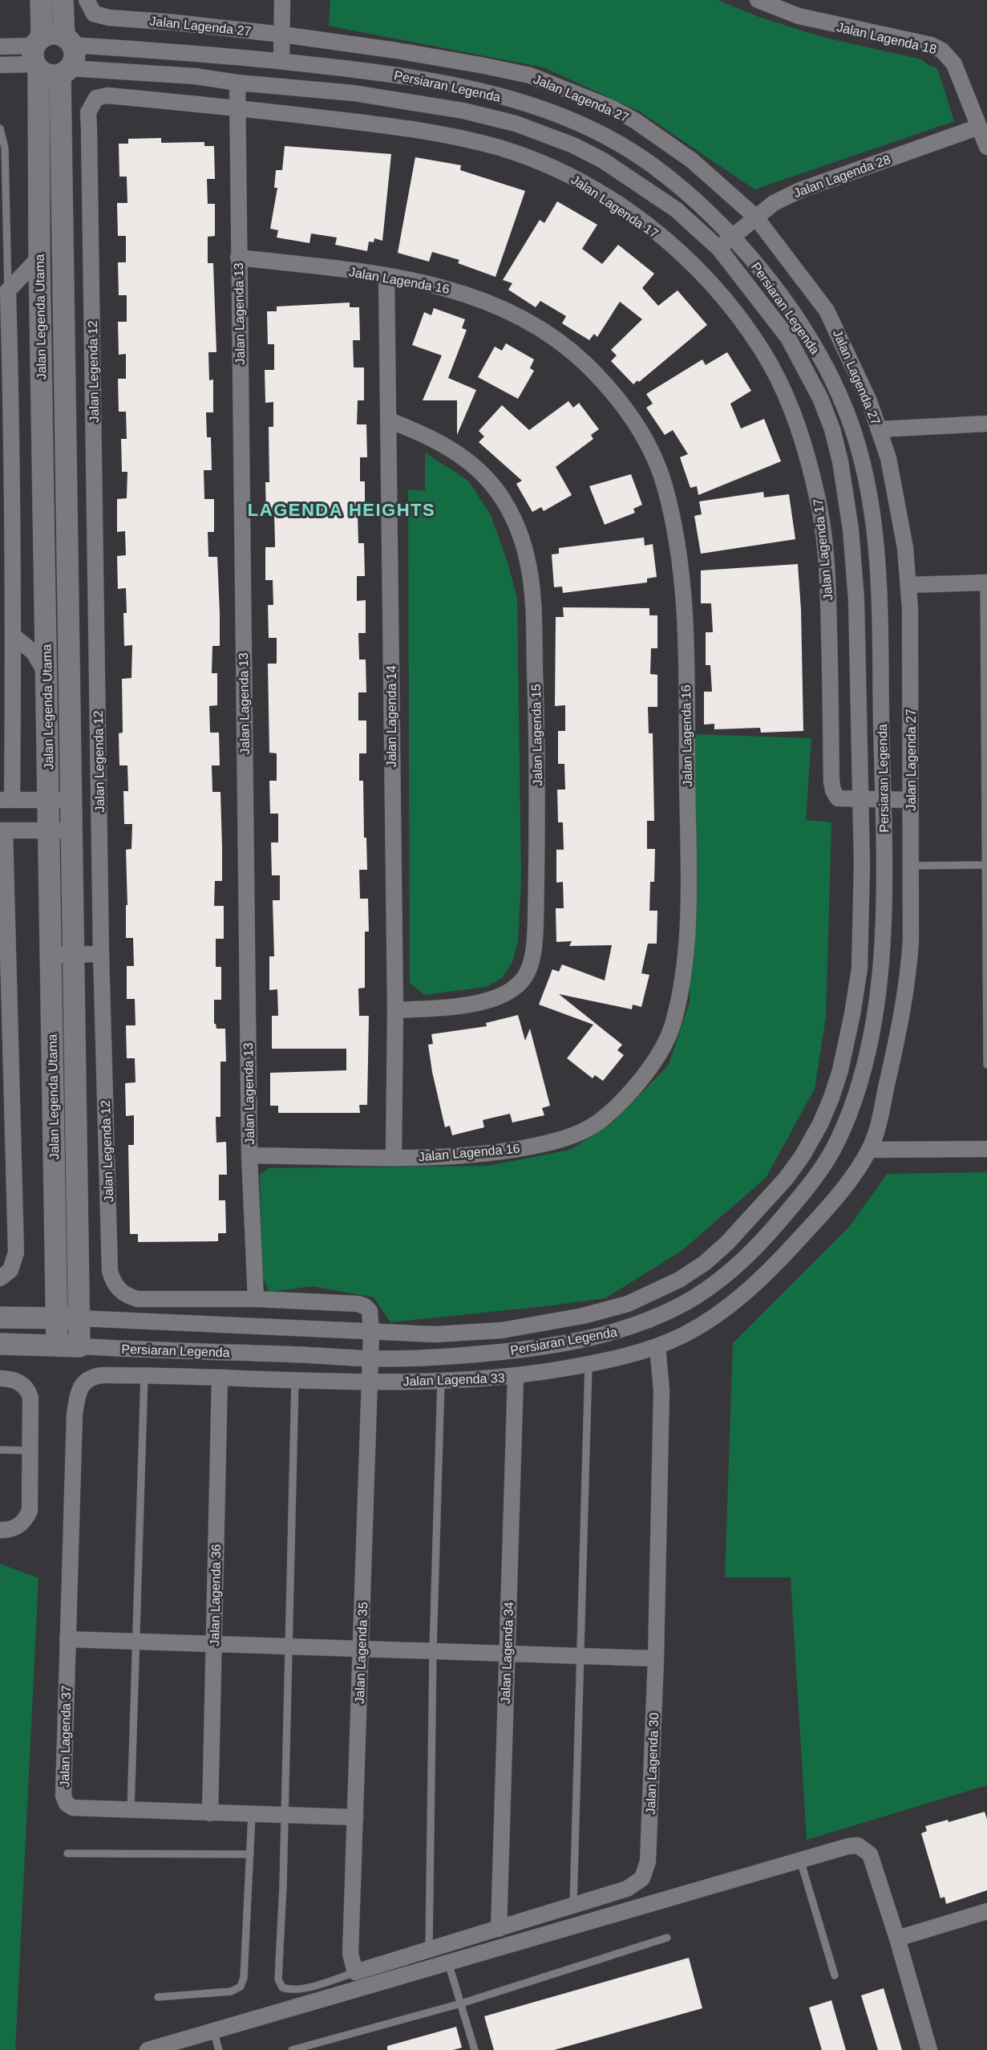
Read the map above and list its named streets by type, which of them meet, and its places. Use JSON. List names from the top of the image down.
{
  "streets": {
    "street": [
      "Jalan Lagenda 27",
      "Jalan Lagenda 18",
      "Persiaran Legenda",
      "Jalan Lagenda 28",
      "Jalan Lagenda 17",
      "Jalan Lagenda 16",
      "Jalan Lagenda 13",
      "Jalan Legenda Utama",
      "Jalan Legenda 12",
      "Jalan Lagenda 14",
      "Jalan Lagenda 15",
      "Jalan Lagenda 33",
      "Jalan Lagenda 36",
      "Jalan Lagenda 35",
      "Jalan Lagenda 34",
      "Jalan Lagenda 37",
      "Jalan Lagenda 30"
    ]
  },
  "crossings": [
    ["Jalan Lagenda 27", "Jalan Lagenda 28"],
    ["Jalan Lagenda 27", "Jalan Lagenda 17"],
    ["Jalan Lagenda 27", "Jalan Lagenda 33"],
    ["Jalan Lagenda 18", "Jalan Lagenda 28"],
    ["Persiaran Legenda", "Jalan Lagenda 28"],
    ["Persiaran Legenda", "Jalan Lagenda 17"],
    ["Persiaran Legenda", "Jalan Lagenda 13"],
    ["Persiaran Legenda", "Jalan Legenda Utama"],
    ["Persiaran Legenda", "Jalan Legenda 12"],
    ["Persiaran Legenda", "Jalan Lagenda 35"],
    ["Jalan Lagenda 17", "Jalan Lagenda 13"],
    ["Jalan Lagenda 17", "Jalan Legenda 12"],
    ["Jalan Lagenda 16", "Jalan Lagenda 13"],
    ["Jalan Lagenda 16", "Jalan Lagenda 14"],
    ["Jalan Lagenda 13", "Jalan Legenda 12"],
    ["Jalan Legenda 12", "Jalan Lagenda 35"],
    ["Jalan Lagenda 14", "Jalan Lagenda 15"],
    ["Jalan Lagenda 33", "Jalan Lagenda 36"],
    ["Jalan Lagenda 33", "Jalan Lagenda 35"],
    ["Jalan Lagenda 33", "Jalan Lagenda 34"],
    ["Jalan Lagenda 33", "Jalan Lagenda 37"],
    ["Jalan Lagenda 33", "Jalan Lagenda 30"],
    ["Jalan Lagenda 36", "Jalan Lagenda 37"],
    ["Jalan Lagenda 35", "Jalan Lagenda 37"],
    ["Jalan Lagenda 35", "Jalan Lagenda 30"],
    ["Jalan Lagenda 34", "Jalan Lagenda 30"]
  ],
  "districts": ["LAGENDA HEIGHTS"]
}
